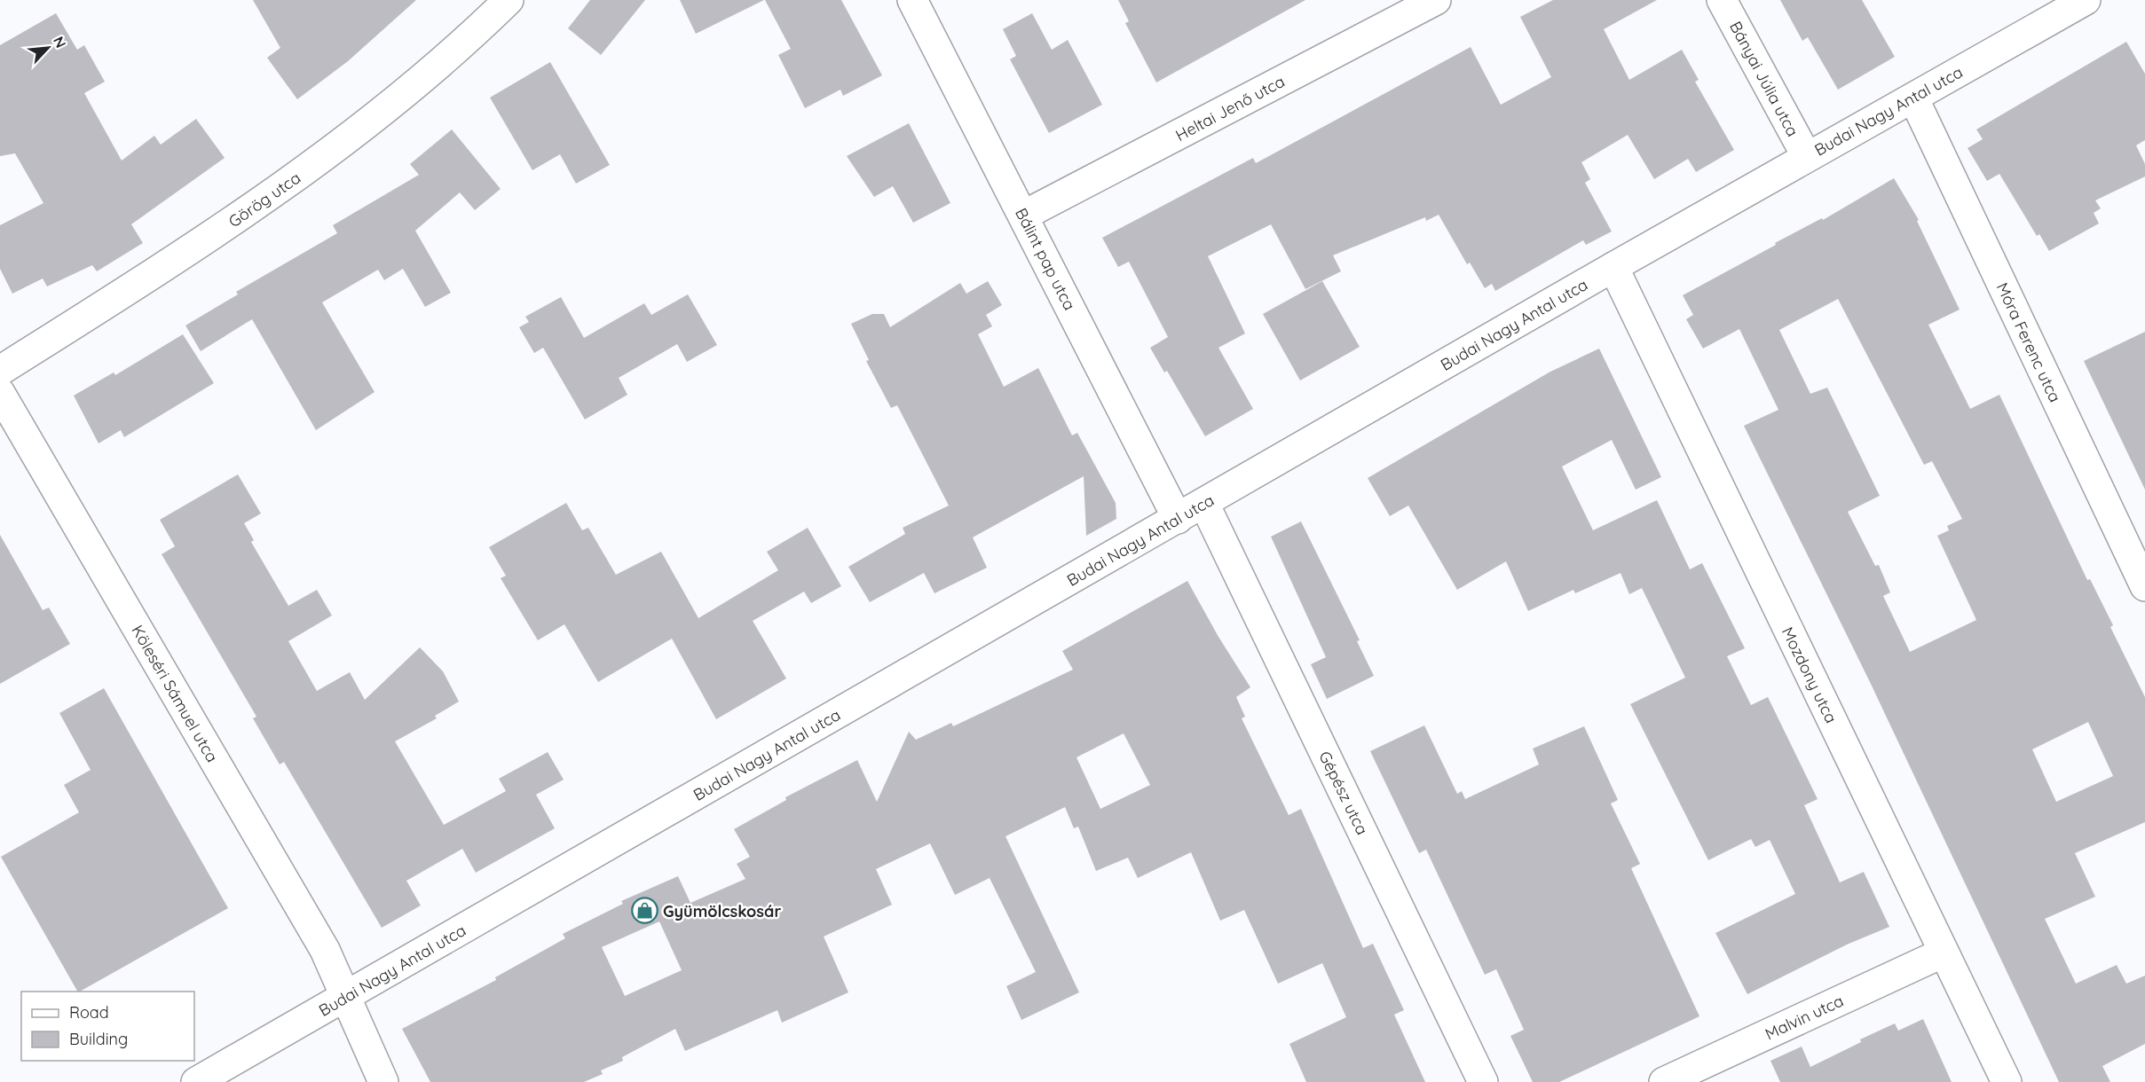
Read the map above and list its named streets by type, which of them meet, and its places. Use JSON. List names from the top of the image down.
{
  "streets": {
    "street": [
      "Bányai Júlia utca",
      "Heltai Jenő utca",
      "Budai Nagy Antal utca",
      "Görög utca",
      "Bálint pap utca",
      "Móra Ferenc utca",
      "Mozdony utca",
      "Köleséri Sámuel utca",
      "Gépész utca",
      "Malvin utca"
    ]
  },
  "crossings": [
    ["Bányai Júlia utca", "Budai Nagy Antal utca"],
    ["Heltai Jenő utca", "Bálint pap utca"],
    ["Budai Nagy Antal utca", "Bálint pap utca"],
    ["Budai Nagy Antal utca", "Móra Ferenc utca"],
    ["Budai Nagy Antal utca", "Mozdony utca"],
    ["Budai Nagy Antal utca", "Köleséri Sámuel utca"],
    ["Budai Nagy Antal utca", "Gépész utca"],
    ["Mozdony utca", "Malvin utca"]
  ],
  "places": {
    "shop": ["Gyümölcskosár"]
  },
  "legend": ["Road", "Building"],
  "north": "top right"
}
